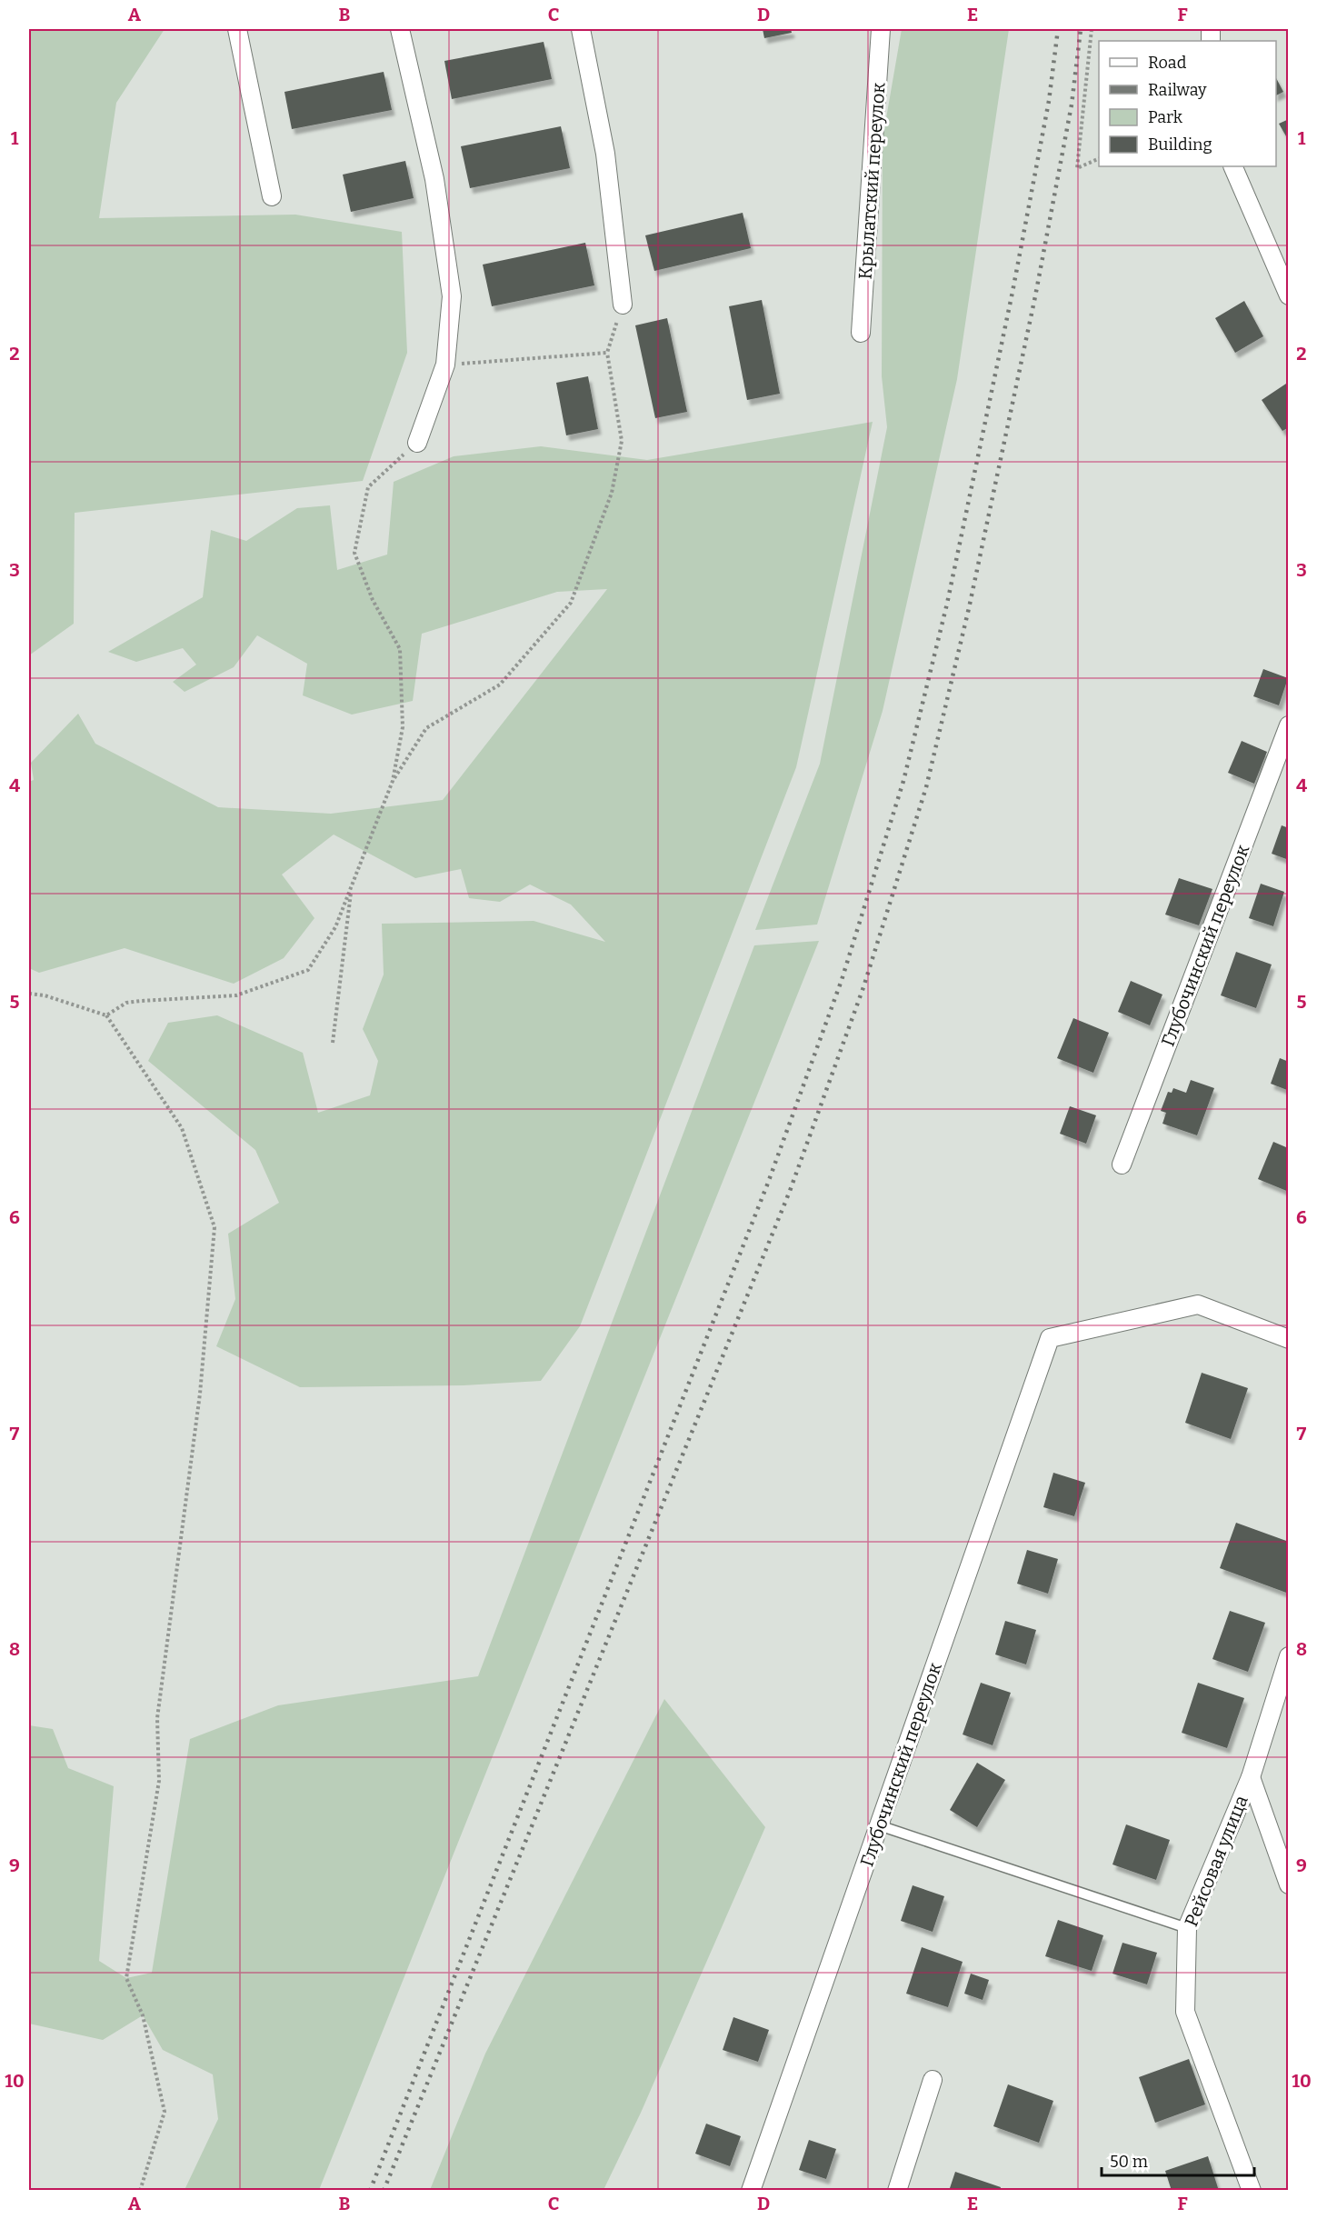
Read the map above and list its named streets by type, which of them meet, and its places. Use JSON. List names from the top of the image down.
{
  "streets": {
    "street": ["Крылатский переулок", "Глубочинский переулок", "Рейсовая улица"]
  },
  "legend": [
    "Road",
    "Railway",
    "Park",
    "Building"
  ],
  "scale_bar": "50 m",
  "grid": {
    "columns": [
      "A",
      "B",
      "C",
      "D",
      "E",
      "F"
    ],
    "rows": [
      "1",
      "2",
      "3",
      "4",
      "5",
      "6",
      "7",
      "8",
      "9",
      "10"
    ]
  }
}
